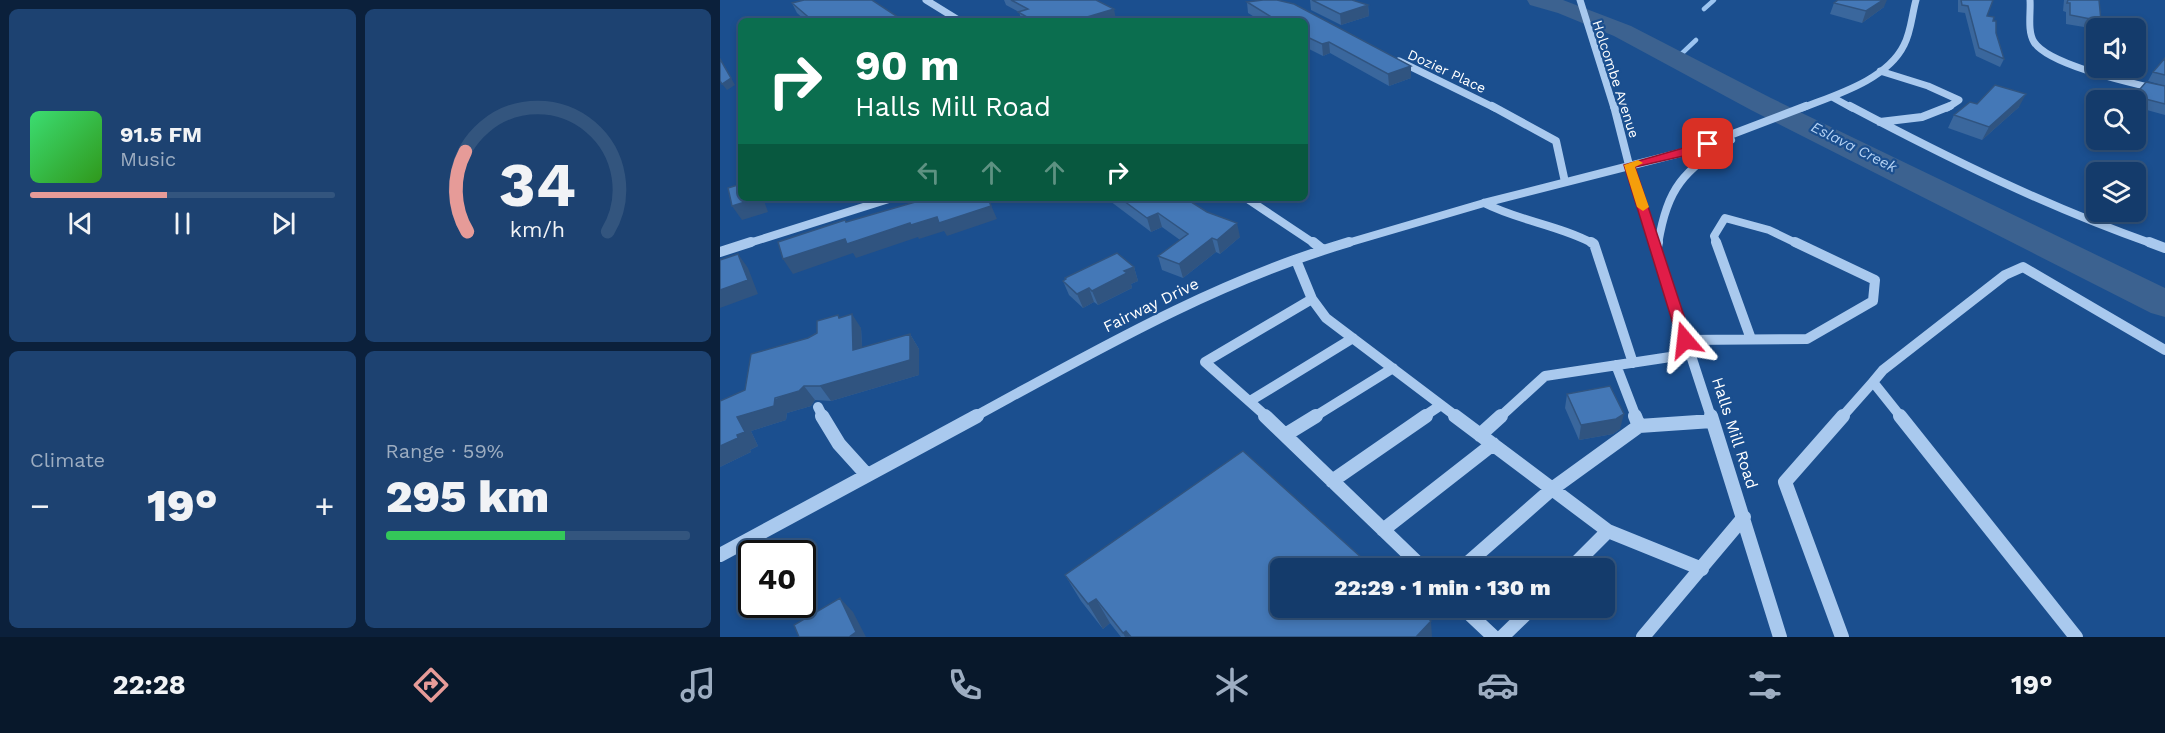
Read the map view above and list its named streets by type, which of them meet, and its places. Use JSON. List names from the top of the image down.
{
  "streets": {
    "street": [
      "Dozier Place",
      "Holcombe Avenue",
      "Fairway Drive",
      "Halls Mill Road"
    ]
  },
  "crossings": [
    ["Dozier Place", "Fairway Drive"],
    ["Holcombe Avenue", "Fairway Drive"],
    ["Holcombe Avenue", "Halls Mill Road"],
    ["Fairway Drive", "Halls Mill Road"]
  ],
  "water": ["Eslava Creek"],
  "page": {
    "turn": ["90 m", "Halls Mill Road"],
    "song": ["91.5 FM", "Music"],
    "tile": [
      "Climate",
      ["Range · 59%", "295 km"]
    ],
    "heat": ["−", "19°", "+"],
    "limit": "40",
    "trip": "22:29 · 1 min · 130 m",
    "tabs": ["22:28", "19°"],
    "gauge": ["34", "km/h"]
  }
}
